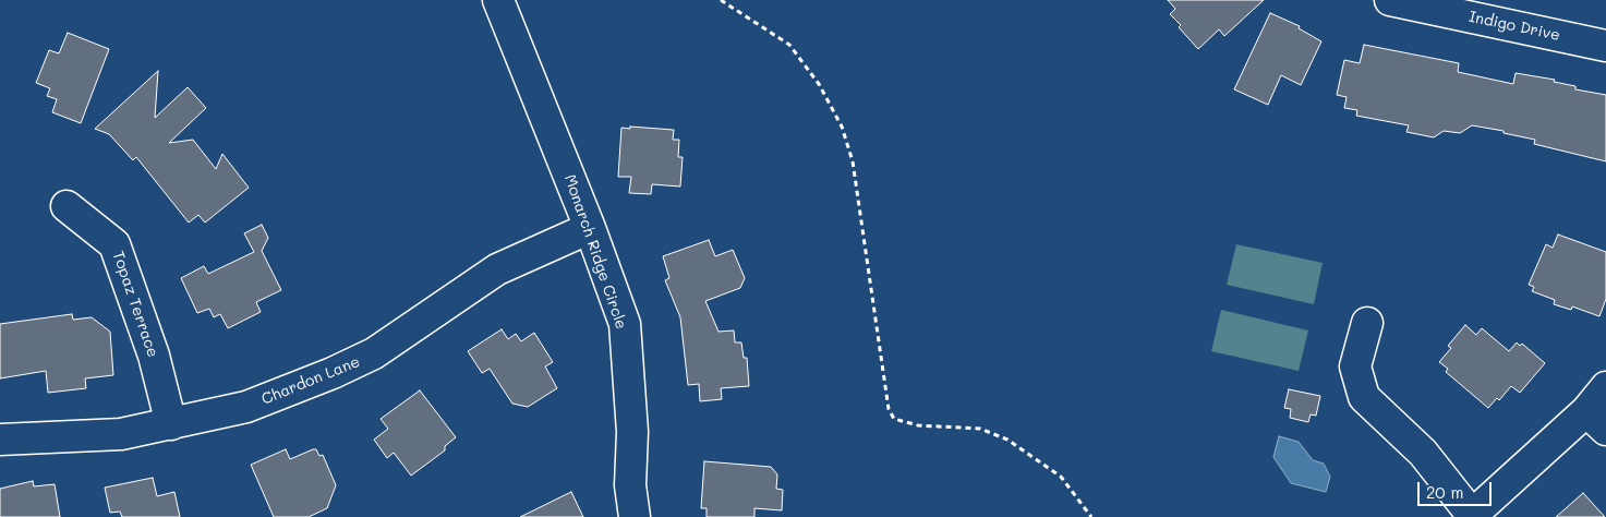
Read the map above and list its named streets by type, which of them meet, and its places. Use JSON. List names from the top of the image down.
{
  "streets": {
    "street": [
      "Indigo Drive",
      "Monarch Ridge Circle",
      "Topaz Terrace",
      "Chardon Lane"
    ]
  },
  "crossings": [
    ["Monarch Ridge Circle", "Chardon Lane"],
    ["Topaz Terrace", "Chardon Lane"]
  ],
  "scale_bar": "20 m"
}
